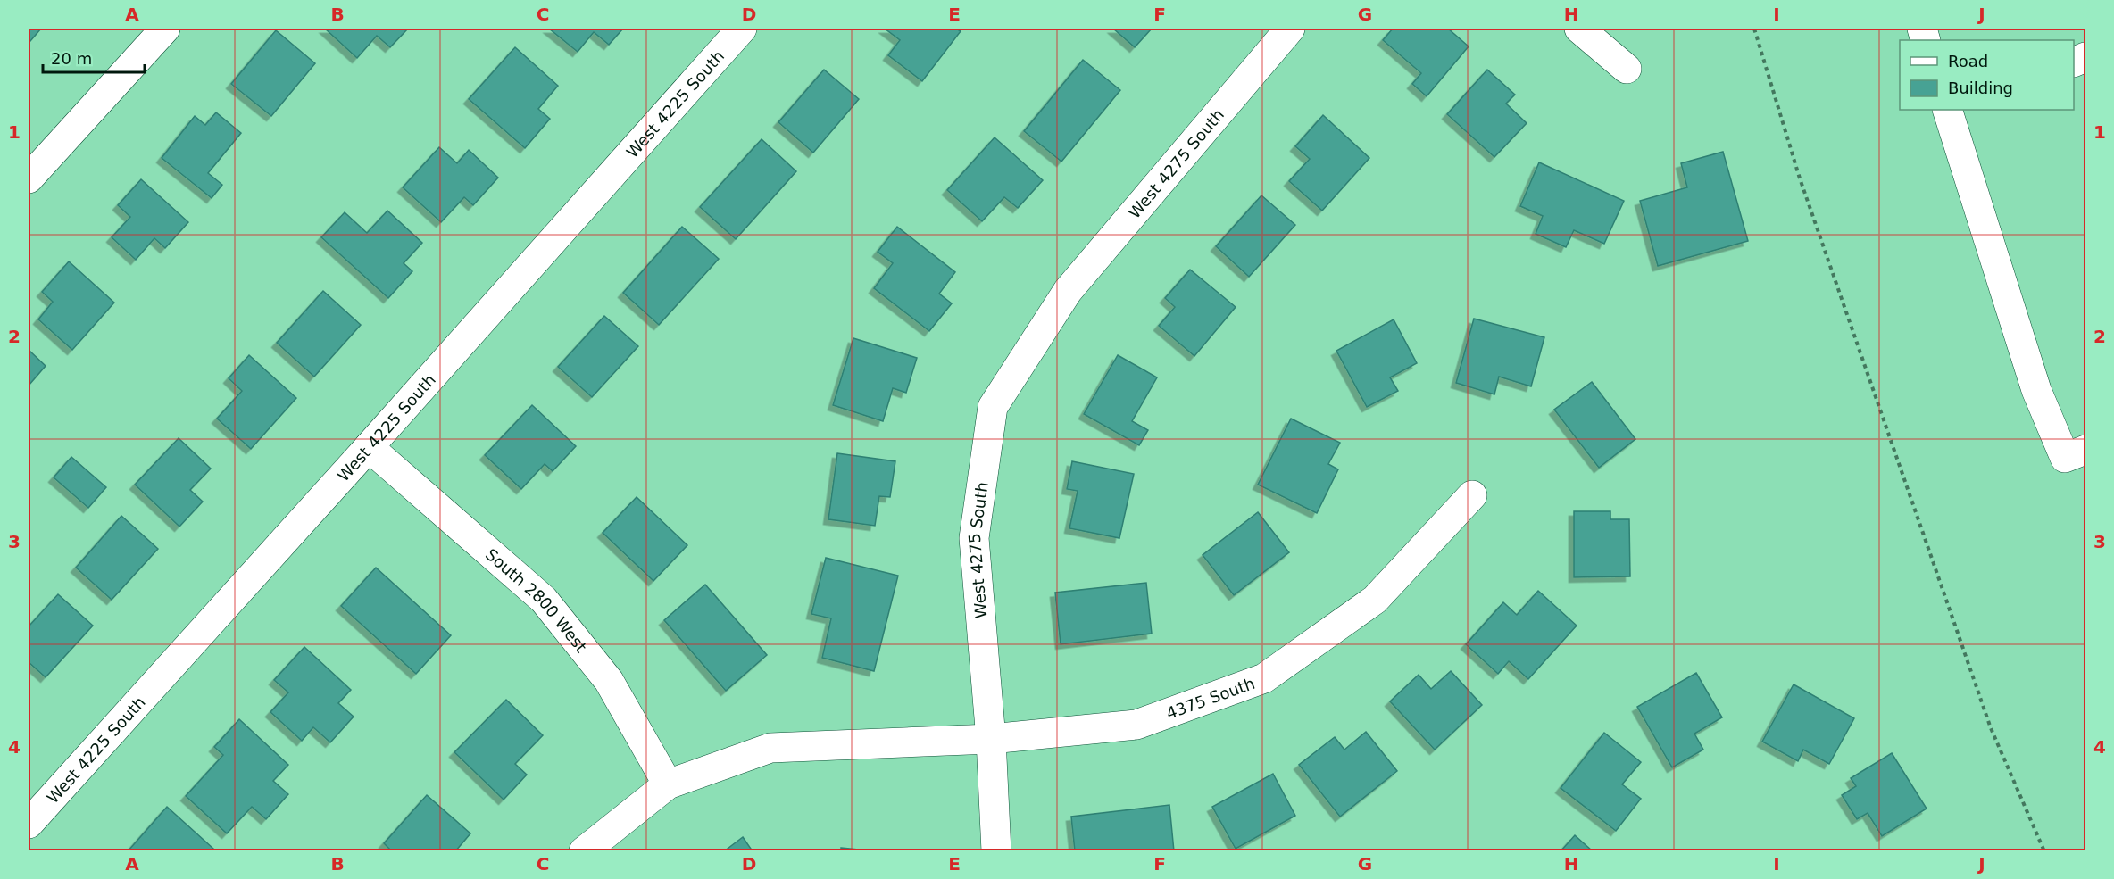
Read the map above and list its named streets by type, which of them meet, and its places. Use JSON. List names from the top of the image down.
{
  "streets": {
    "street": [
      "West 4225 South",
      "West 4275 South",
      "South 2800 West",
      "4375 South"
    ]
  },
  "crossings": [
    ["West 4225 South", "South 2800 West"],
    ["West 4275 South", "4375 South"]
  ],
  "legend": ["Road", "Building"],
  "scale_bar": "20 m",
  "grid": {
    "columns": [
      "A",
      "B",
      "C",
      "D",
      "E",
      "F",
      "G",
      "H",
      "I",
      "J"
    ],
    "rows": [
      "1",
      "2",
      "3",
      "4"
    ]
  }
}
